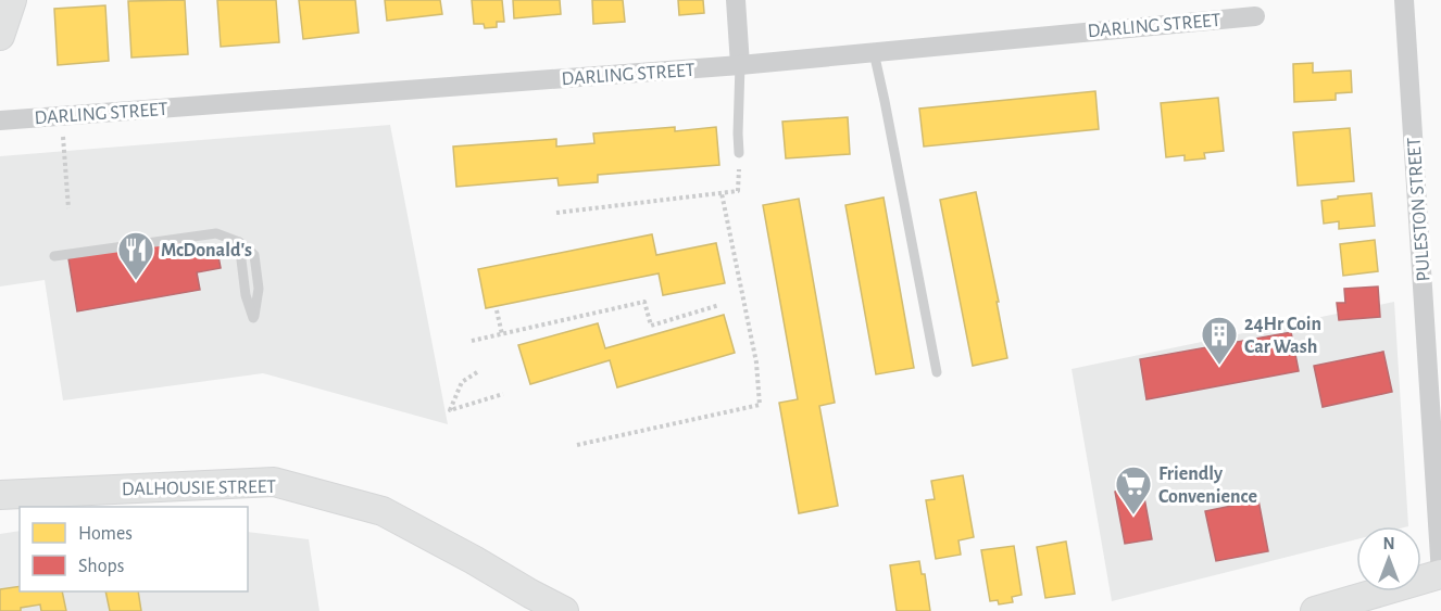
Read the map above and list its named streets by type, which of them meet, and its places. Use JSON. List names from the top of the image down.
{
  "streets": {
    "main road": ["DALHOUSIE STREET"],
    "street": ["DARLING STREET", "PULESTON STREET"]
  },
  "places": {
    "restaurant": ["McDonald's"],
    "building": ["24Hr Coin Car Wash"],
    "supermarket": ["Friendly Convenience"]
  },
  "legend": ["Homes", "Shops"],
  "north": "top"
}
